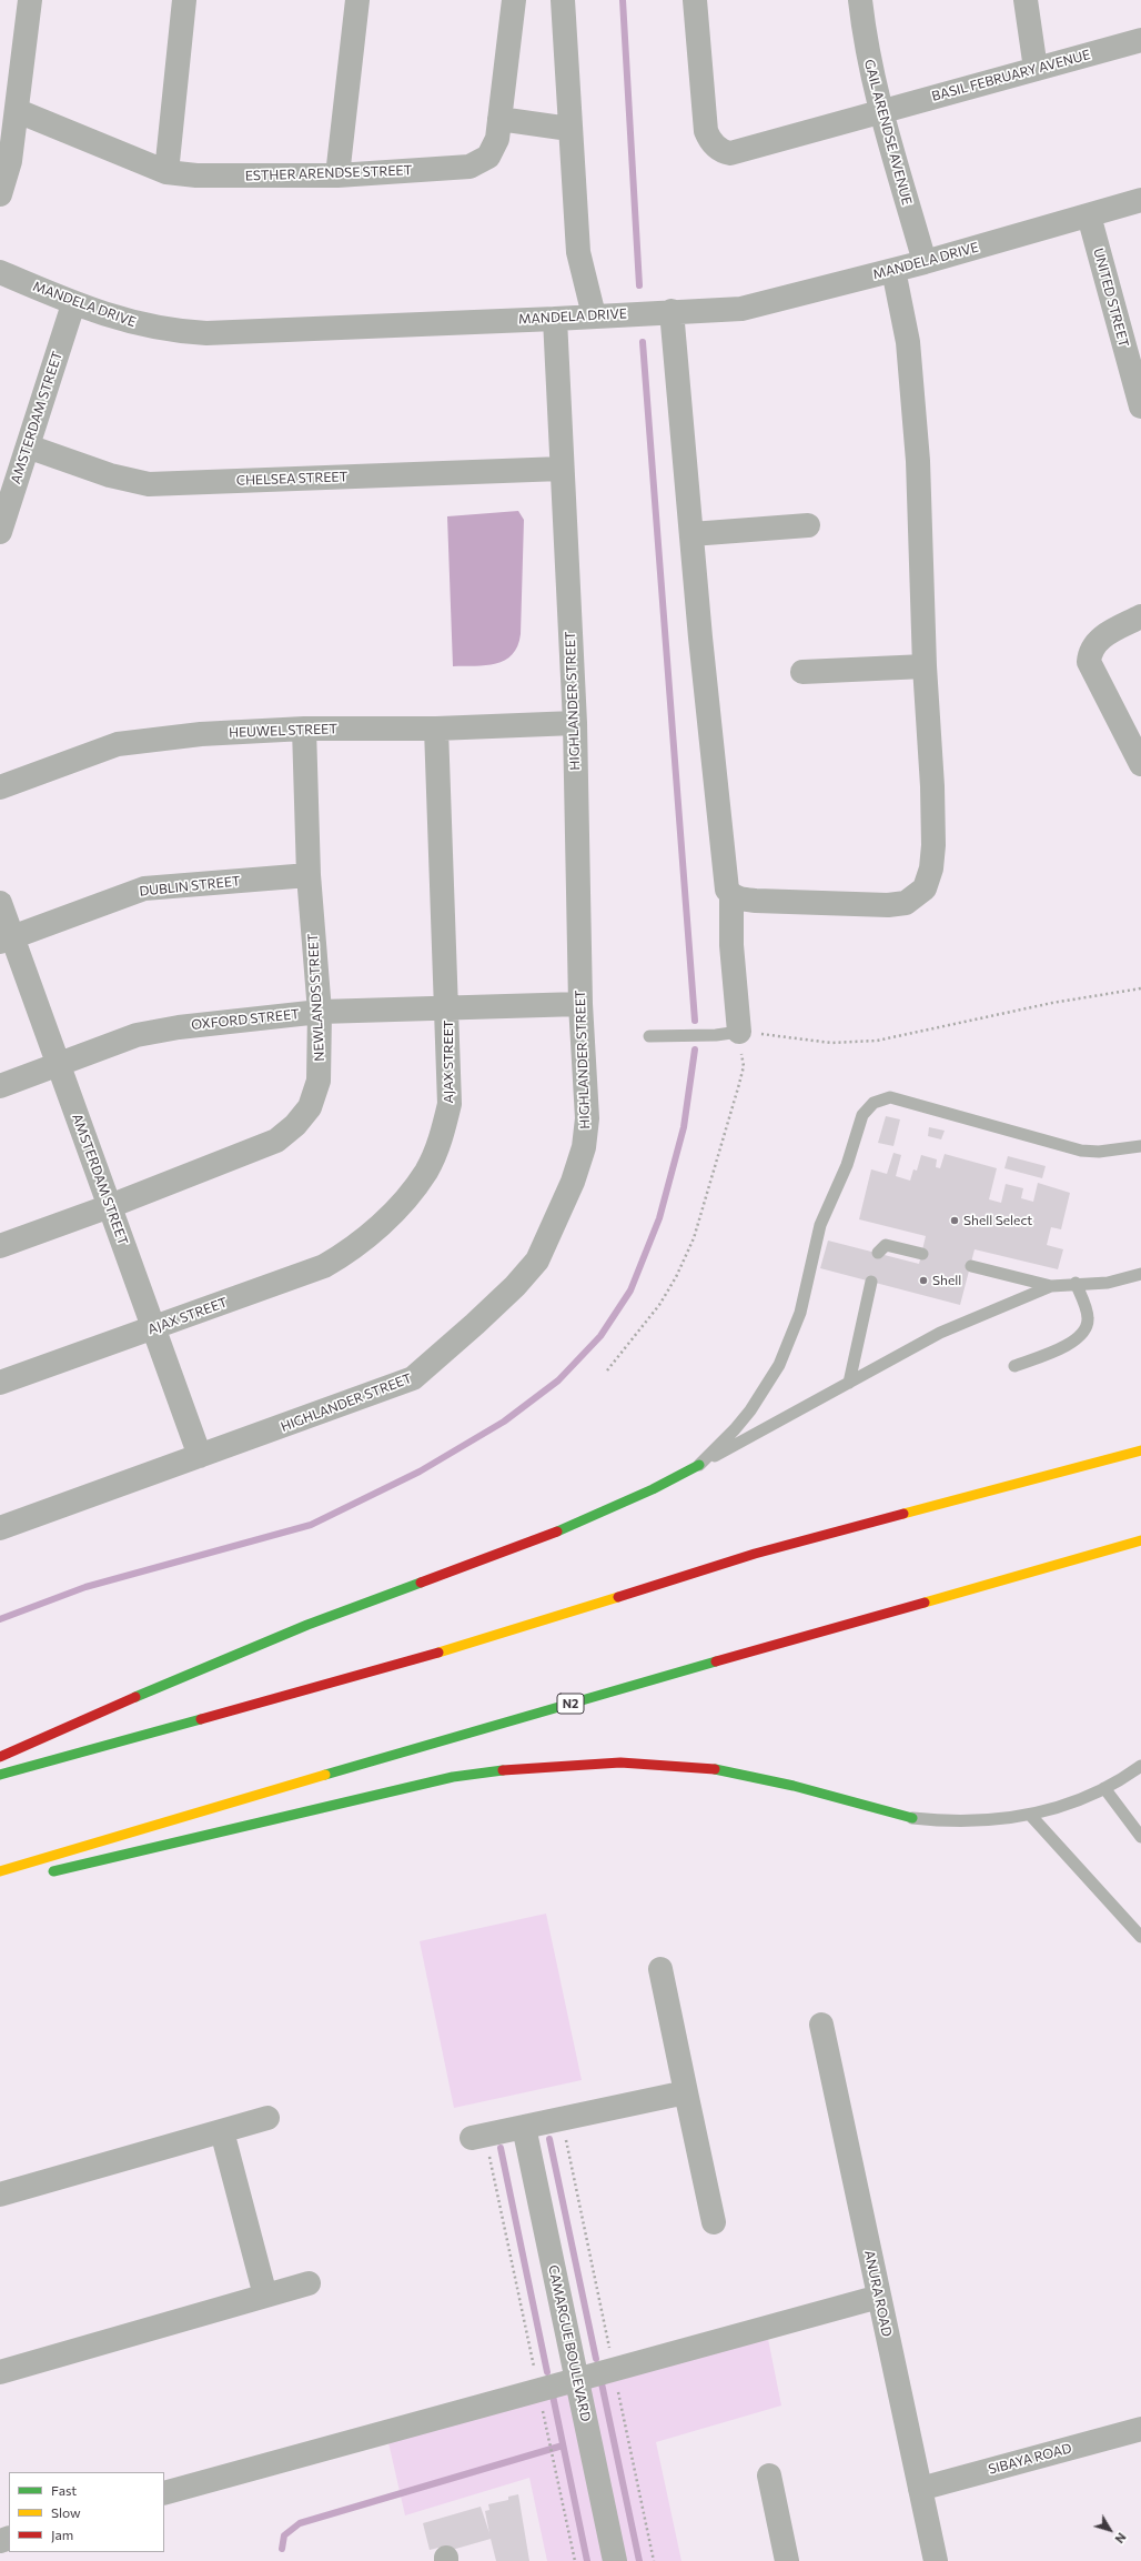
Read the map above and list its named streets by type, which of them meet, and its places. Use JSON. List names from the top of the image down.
{
  "streets": {
    "highway": ["N2"],
    "street": [
      "BASIL FEBRUARY AVENUE",
      "GAIL ARENDSE AVENUE",
      "ESTHER ARENDSE STREET",
      "MANDELA DRIVE",
      "UNITED STREET",
      "AMSTERDAM STREET",
      "CHELSEA STREET",
      "HIGHLANDER STREET",
      "HEUWEL STREET",
      "DUBLIN STREET",
      "NEWLANDS STREET",
      "OXFORD STREET",
      "AJAX STREET",
      "ANURA ROAD",
      "CAMARGUE BOULEVARD",
      "SIBAYA ROAD"
    ]
  },
  "crossings": [
    ["BASIL FEBRUARY AVENUE", "GAIL ARENDSE AVENUE"],
    ["GAIL ARENDSE AVENUE", "MANDELA DRIVE"],
    ["MANDELA DRIVE", "UNITED STREET"],
    ["MANDELA DRIVE", "AMSTERDAM STREET"],
    ["MANDELA DRIVE", "HIGHLANDER STREET"],
    ["AMSTERDAM STREET", "CHELSEA STREET"],
    ["AMSTERDAM STREET", "HIGHLANDER STREET"],
    ["AMSTERDAM STREET", "DUBLIN STREET"],
    ["AMSTERDAM STREET", "NEWLANDS STREET"],
    ["AMSTERDAM STREET", "OXFORD STREET"],
    ["AMSTERDAM STREET", "AJAX STREET"],
    ["CHELSEA STREET", "HIGHLANDER STREET"],
    ["HIGHLANDER STREET", "HEUWEL STREET"],
    ["HIGHLANDER STREET", "OXFORD STREET"],
    ["HEUWEL STREET", "NEWLANDS STREET"],
    ["HEUWEL STREET", "AJAX STREET"],
    ["DUBLIN STREET", "NEWLANDS STREET"],
    ["NEWLANDS STREET", "OXFORD STREET"],
    ["OXFORD STREET", "AJAX STREET"],
    ["ANURA ROAD", "SIBAYA ROAD"]
  ],
  "places": ["Shell Select", "Shell"],
  "legend": ["Fast", "Slow", "Jam"],
  "north": "bottom right"
}
